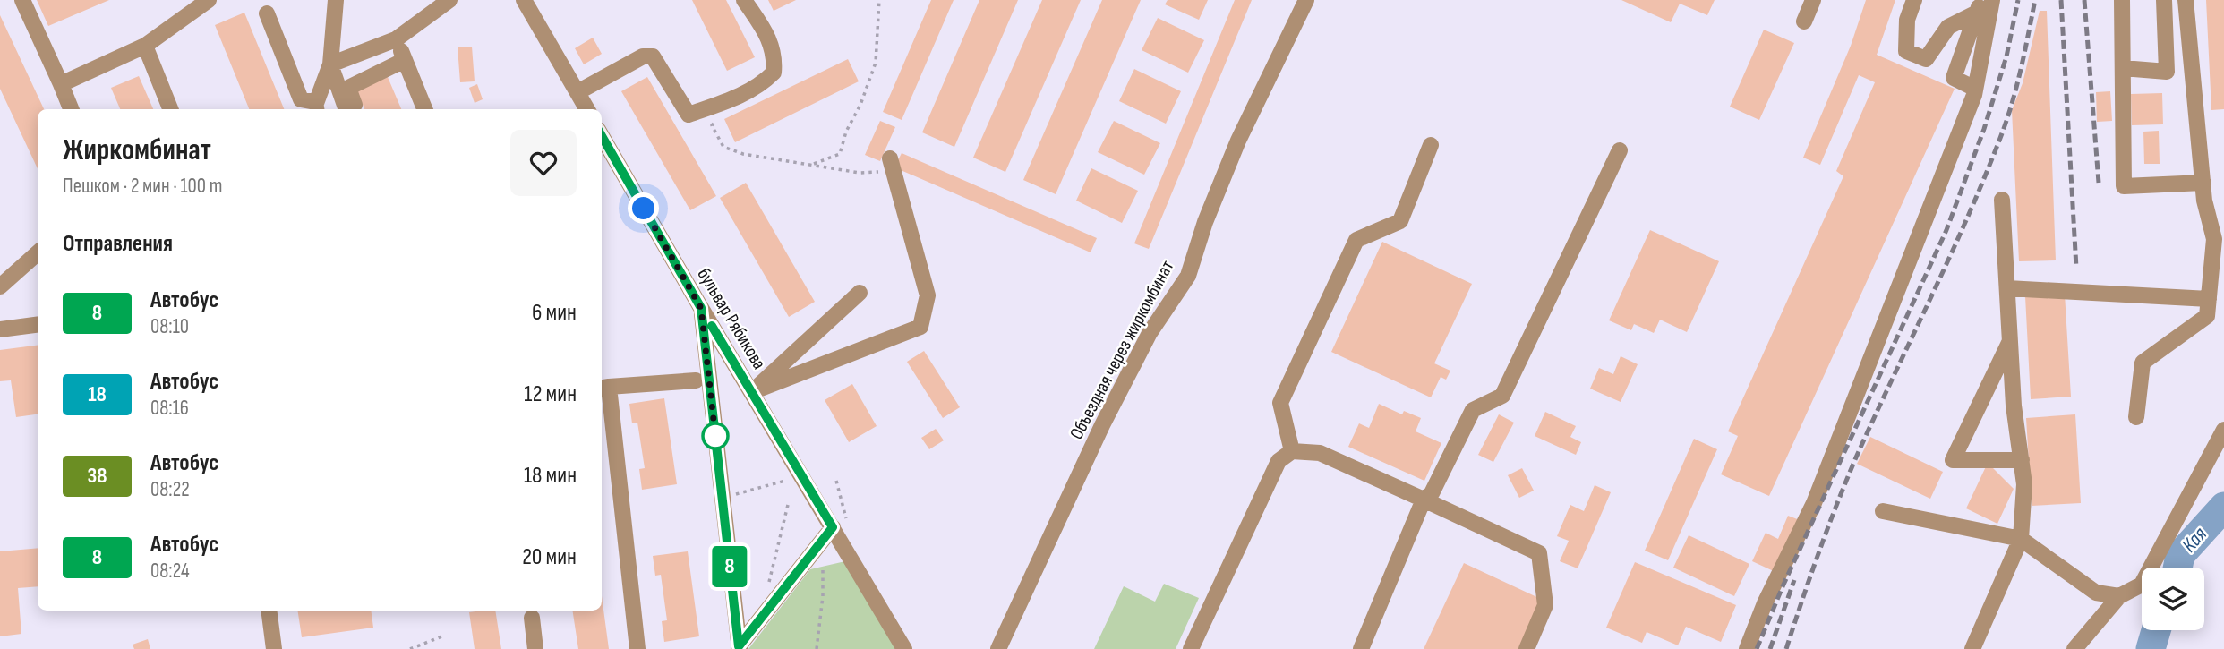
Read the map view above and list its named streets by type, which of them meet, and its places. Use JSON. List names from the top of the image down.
{
  "streets": {
    "street": ["бульвар Рябикова", "Объездная через жиркомбинат"]
  },
  "water": ["Кая"],
  "lines": ["bus line 8"],
  "page": {
    "on_map": "8",
    "heading": [
      ["Жиркомбинат", "Пешком · 2 мин · 100 m"],
      "Отправления"
    ],
    "list": [
      {
        "mark": "8",
        "name": "Автобус",
        "note": "08:10",
        "value": "6 мин"
      },
      {
        "mark": "18",
        "name": "Автобус",
        "note": "08:16",
        "value": "12 мин"
      },
      {
        "mark": "38",
        "name": "Автобус",
        "note": "08:22",
        "value": "18 мин"
      },
      {
        "mark": "8",
        "name": "Автобус",
        "note": "08:24",
        "value": "20 мин"
      }
    ]
  }
}
